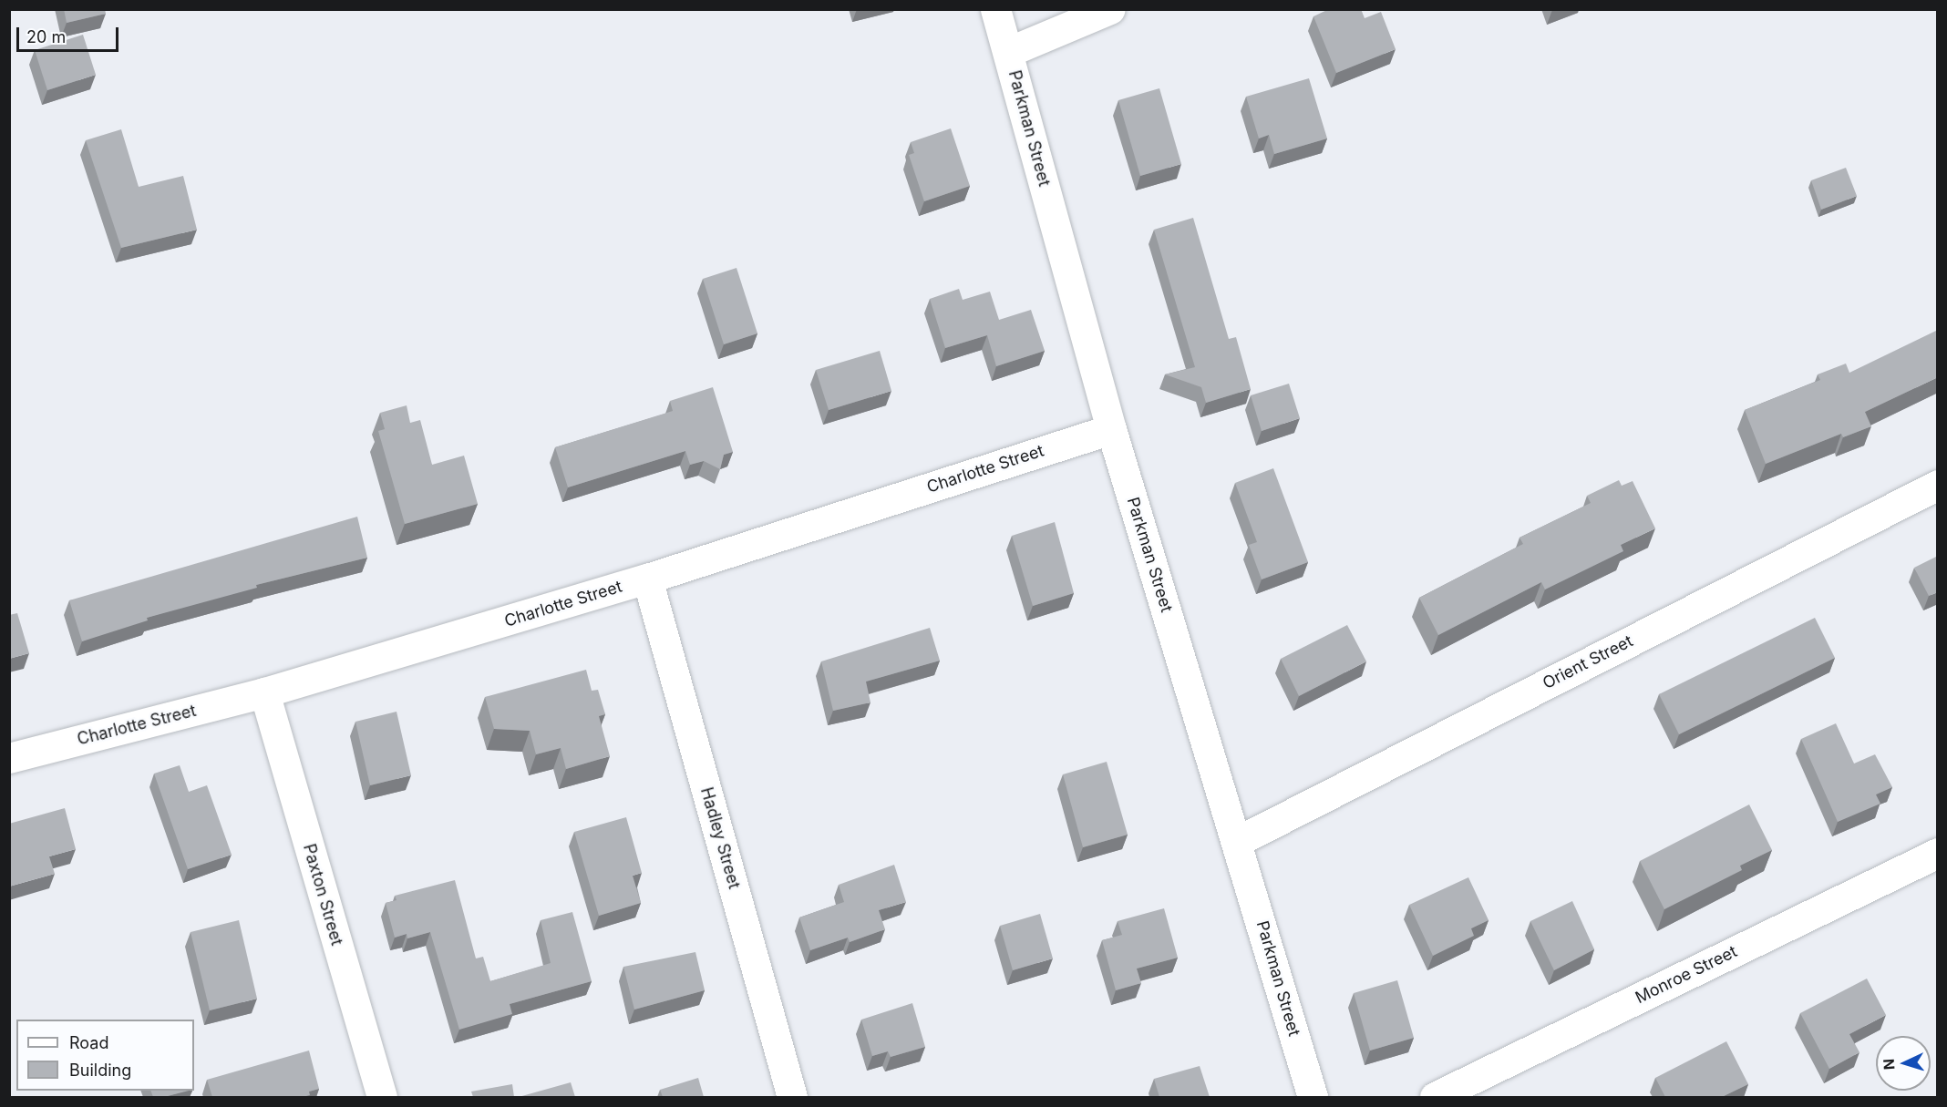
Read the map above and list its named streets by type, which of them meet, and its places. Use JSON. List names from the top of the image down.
{
  "streets": {
    "street": [
      "Parkman Street",
      "Charlotte Street",
      "Orient Street",
      "Hadley Street",
      "Paxton Street",
      "Monroe Street"
    ]
  },
  "crossings": [
    ["Parkman Street", "Charlotte Street"],
    ["Parkman Street", "Orient Street"],
    ["Charlotte Street", "Hadley Street"],
    ["Charlotte Street", "Paxton Street"]
  ],
  "legend": ["Road", "Building"],
  "scale_bar": "20 m",
  "north": "left"
}
